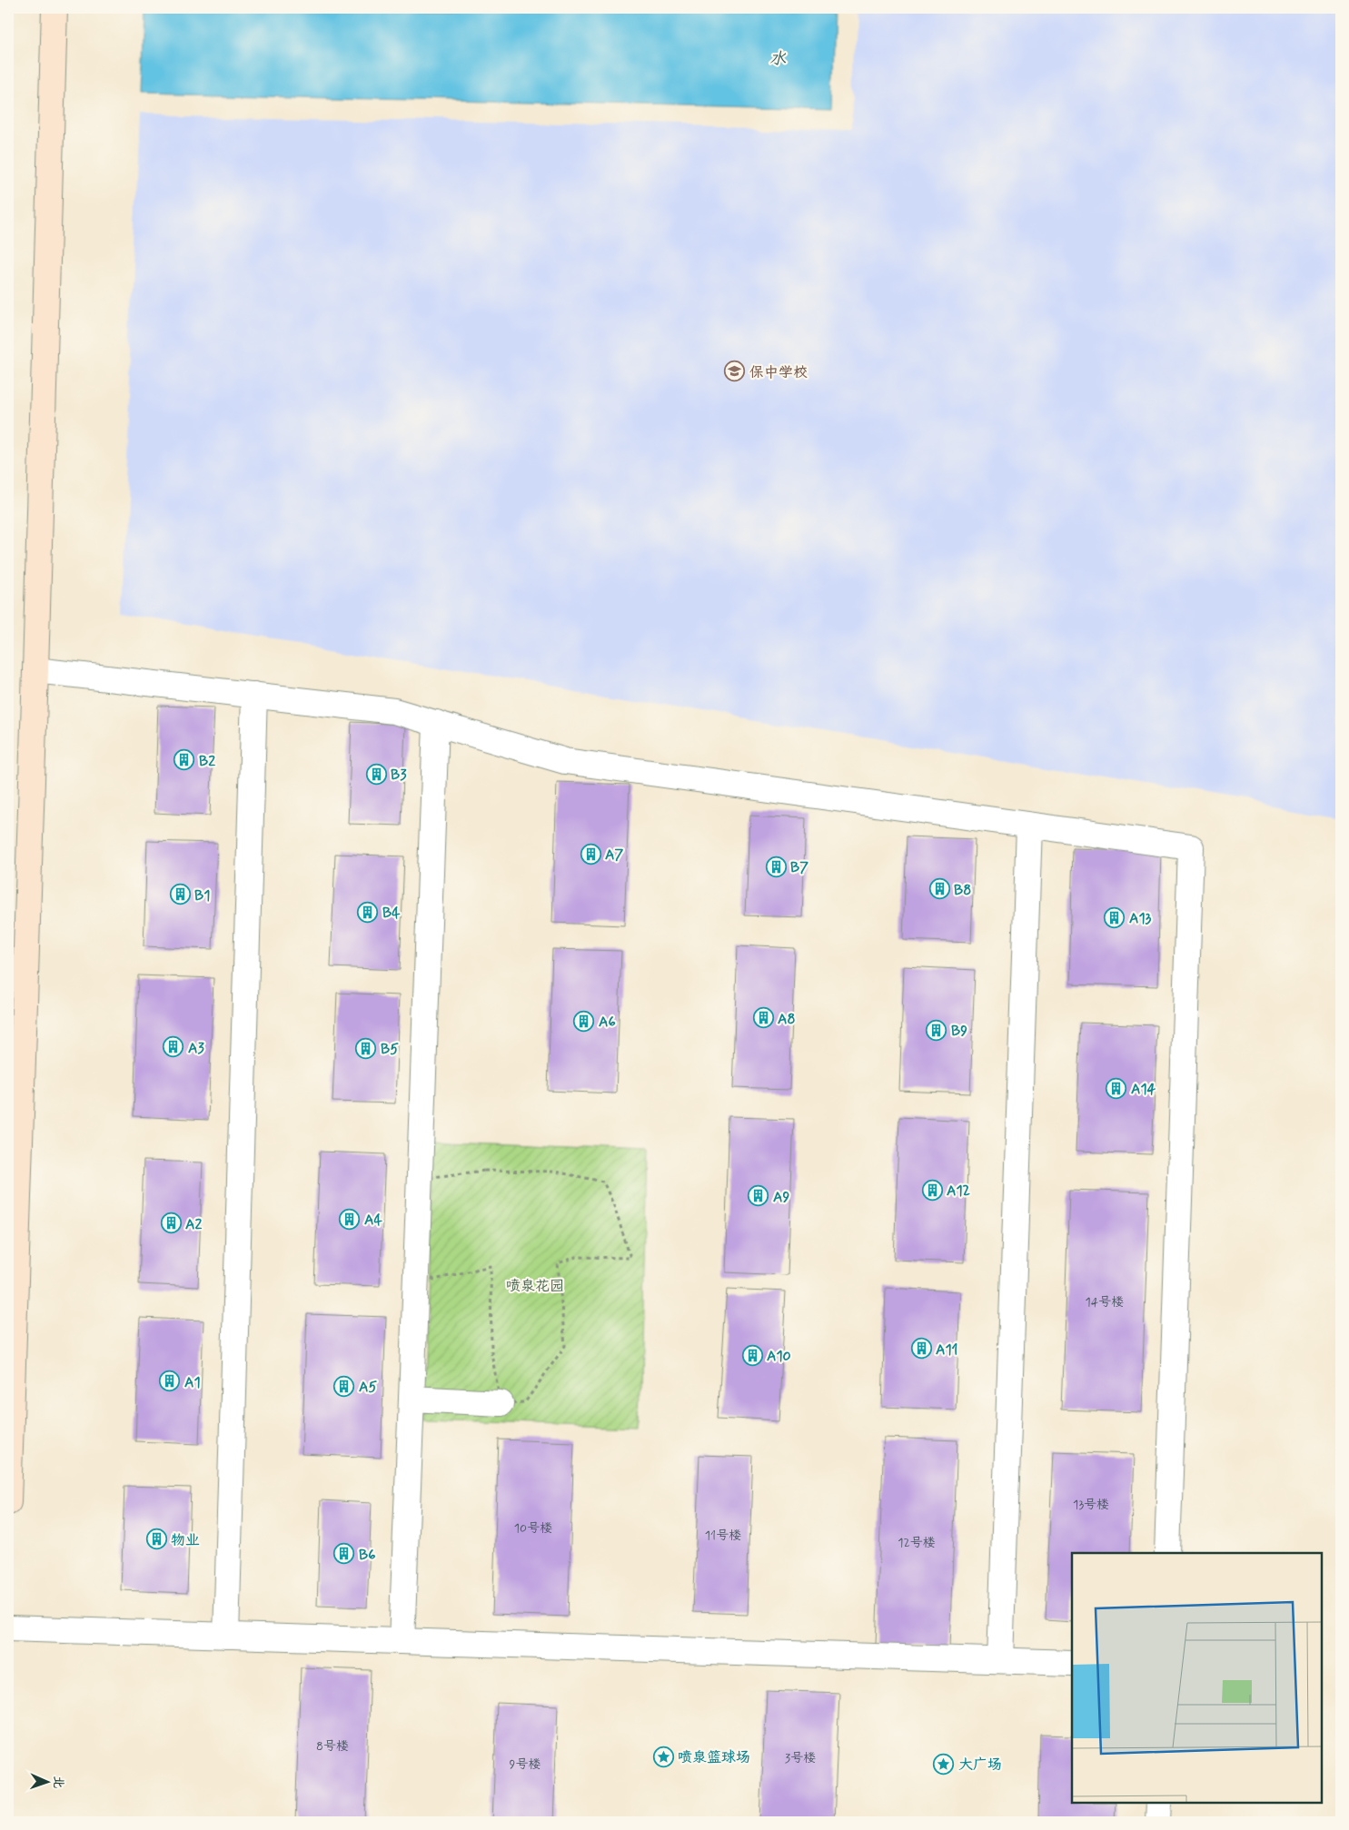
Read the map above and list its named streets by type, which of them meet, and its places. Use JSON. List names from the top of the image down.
{
  "water": ["水"],
  "parks": ["喷泉花园"],
  "places": {
    "school or university": ["保中学校"],
    "building": [
      "B2",
      "B3",
      "A7",
      "B7",
      "B8",
      "B1",
      "B4",
      "A13",
      "A8",
      "A6",
      "B9",
      "A3",
      "B5",
      "A14",
      "A12",
      "A9",
      "A4",
      "A2",
      "A11",
      "A10",
      "A1",
      "A5",
      "物业",
      "B6"
    ],
    "place": ["喷泉篮球场", "大广场"]
  },
  "house_numbers": [
    "14号楼",
    "13号楼",
    "10号楼",
    "11号楼",
    "12号楼",
    "8号楼",
    "3号楼",
    "9号楼"
  ],
  "north": "right"
}
